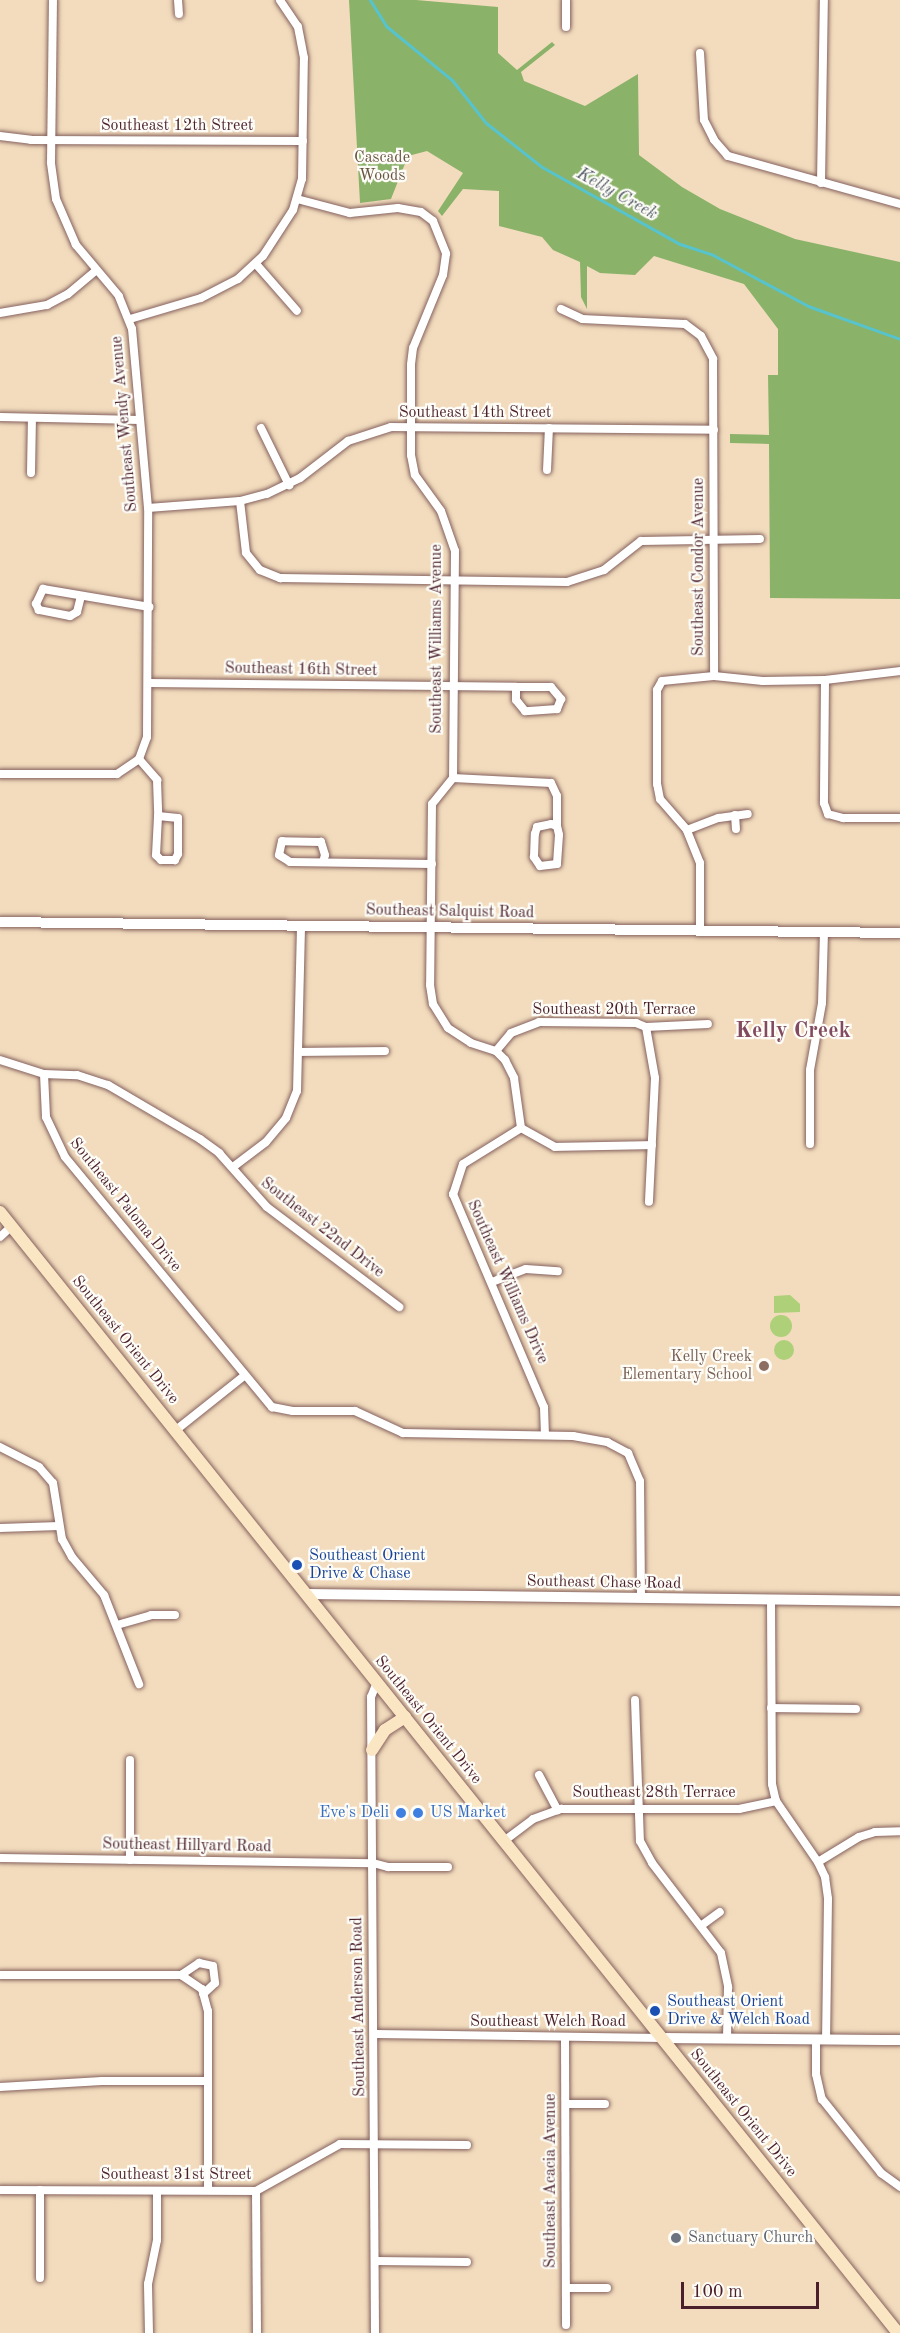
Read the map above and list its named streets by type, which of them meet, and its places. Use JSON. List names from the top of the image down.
{
  "streets": {
    "main road": ["Southeast Orient Drive"],
    "street": [
      "Southeast 12th Street",
      "Southeast 14th Street",
      "Southeast Wendy Avenue",
      "Southeast Condor Avenue",
      "Southeast Williams Avenue",
      "Southeast 16th Street",
      "Southeast Salquist Road",
      "Southeast 20th Terrace",
      "Southeast Paloma Drive",
      "Southeast 22nd Drive",
      "Southeast Williams Drive",
      "Southeast Chase Road",
      "Southeast 28th Terrace",
      "Southeast Hillyard Road",
      "Southeast Anderson Road",
      "Southeast Welch Road",
      "Southeast 31st Street",
      "Southeast Acacia Avenue"
    ]
  },
  "crossings": [
    ["Southeast 12th Street", "Southeast Wendy Avenue"],
    ["Southeast 14th Street", "Southeast Wendy Avenue"],
    ["Southeast 14th Street", "Southeast Condor Avenue"],
    ["Southeast 14th Street", "Southeast Williams Avenue"],
    ["Southeast Wendy Avenue", "Southeast 16th Street"],
    ["Southeast Condor Avenue", "Southeast Salquist Road"],
    ["Southeast Williams Avenue", "Southeast 16th Street"],
    ["Southeast Paloma Drive", "Southeast 22nd Drive"],
    ["Southeast Paloma Drive", "Southeast Williams Drive"],
    ["Southeast Orient Drive", "Southeast Chase Road"],
    ["Southeast Orient Drive", "Southeast 28th Terrace"],
    ["Southeast Orient Drive", "Southeast Anderson Road"],
    ["Southeast Orient Drive", "Southeast Welch Road"],
    ["Southeast Hillyard Road", "Southeast Anderson Road"],
    ["Southeast Anderson Road", "Southeast Welch Road"],
    ["Southeast Anderson Road", "Southeast 31st Street"],
    ["Southeast Welch Road", "Southeast Acacia Avenue"]
  ],
  "districts": ["Kelly Creek"],
  "water": ["Kelly Creek"],
  "parks": ["Cascade Woods"],
  "places": [
    "Kelly Creek Elementary School",
    "Southeast Orient Drive & Chase",
    "Eve's Deli",
    "US Market",
    "Southeast Orient Drive & Welch Road",
    "Sanctuary Church"
  ],
  "scale_bar": "100 m"
}
